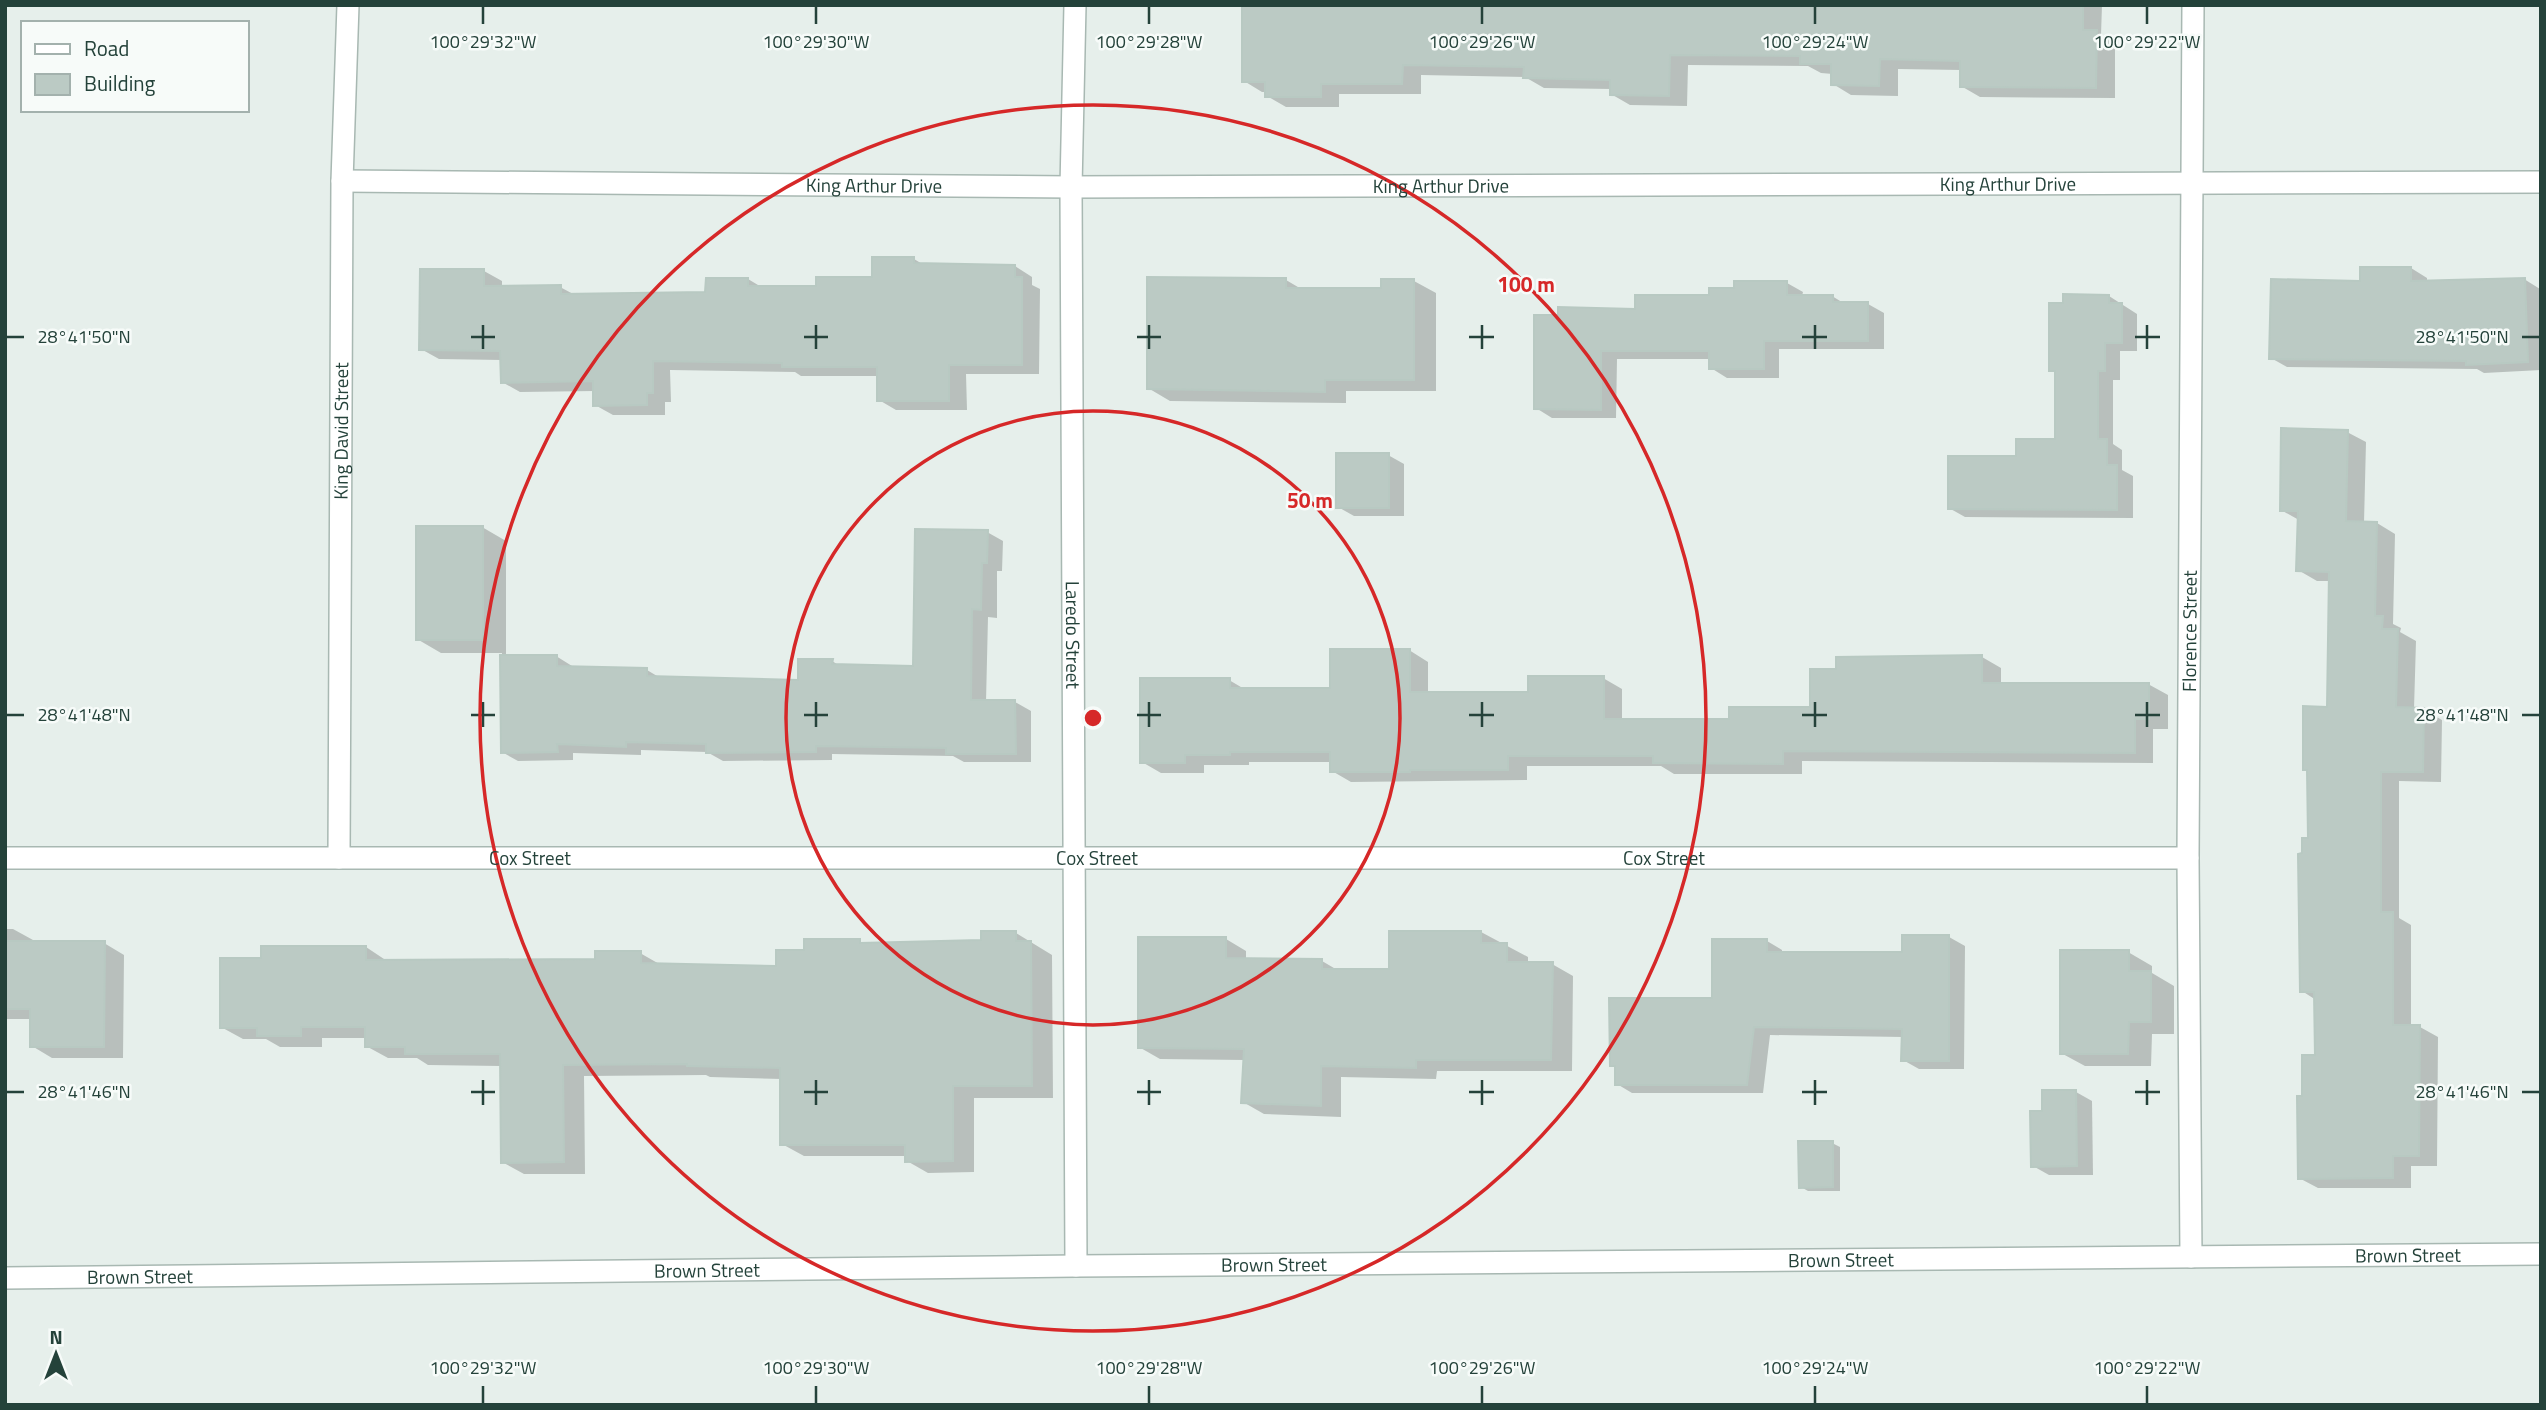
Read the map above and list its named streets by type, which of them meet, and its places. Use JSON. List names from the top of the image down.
{
  "streets": {
    "street": [
      "King Arthur Drive",
      "King David Street",
      "Florence Street",
      "Laredo Street",
      "Cox Street",
      "Brown Street"
    ]
  },
  "crossings": [
    ["King Arthur Drive", "King David Street"],
    ["King Arthur Drive", "Florence Street"],
    ["King Arthur Drive", "Laredo Street"],
    ["King David Street", "Cox Street"],
    ["Florence Street", "Cox Street"],
    ["Florence Street", "Brown Street"],
    ["Laredo Street", "Cox Street"],
    ["Laredo Street", "Brown Street"]
  ],
  "legend": ["Road", "Building"],
  "north": "top",
  "coordinates": [
    "100°29'32\"W",
    "100°29'30\"W",
    "100°29'28\"W",
    "100°29'26\"W",
    "100°29'24\"W",
    "100°29'22\"W",
    "28°41'50\"N",
    "28°41'48\"N",
    "28°41'46\"N"
  ],
  "rings": ["100 m", "50 m"]
}
